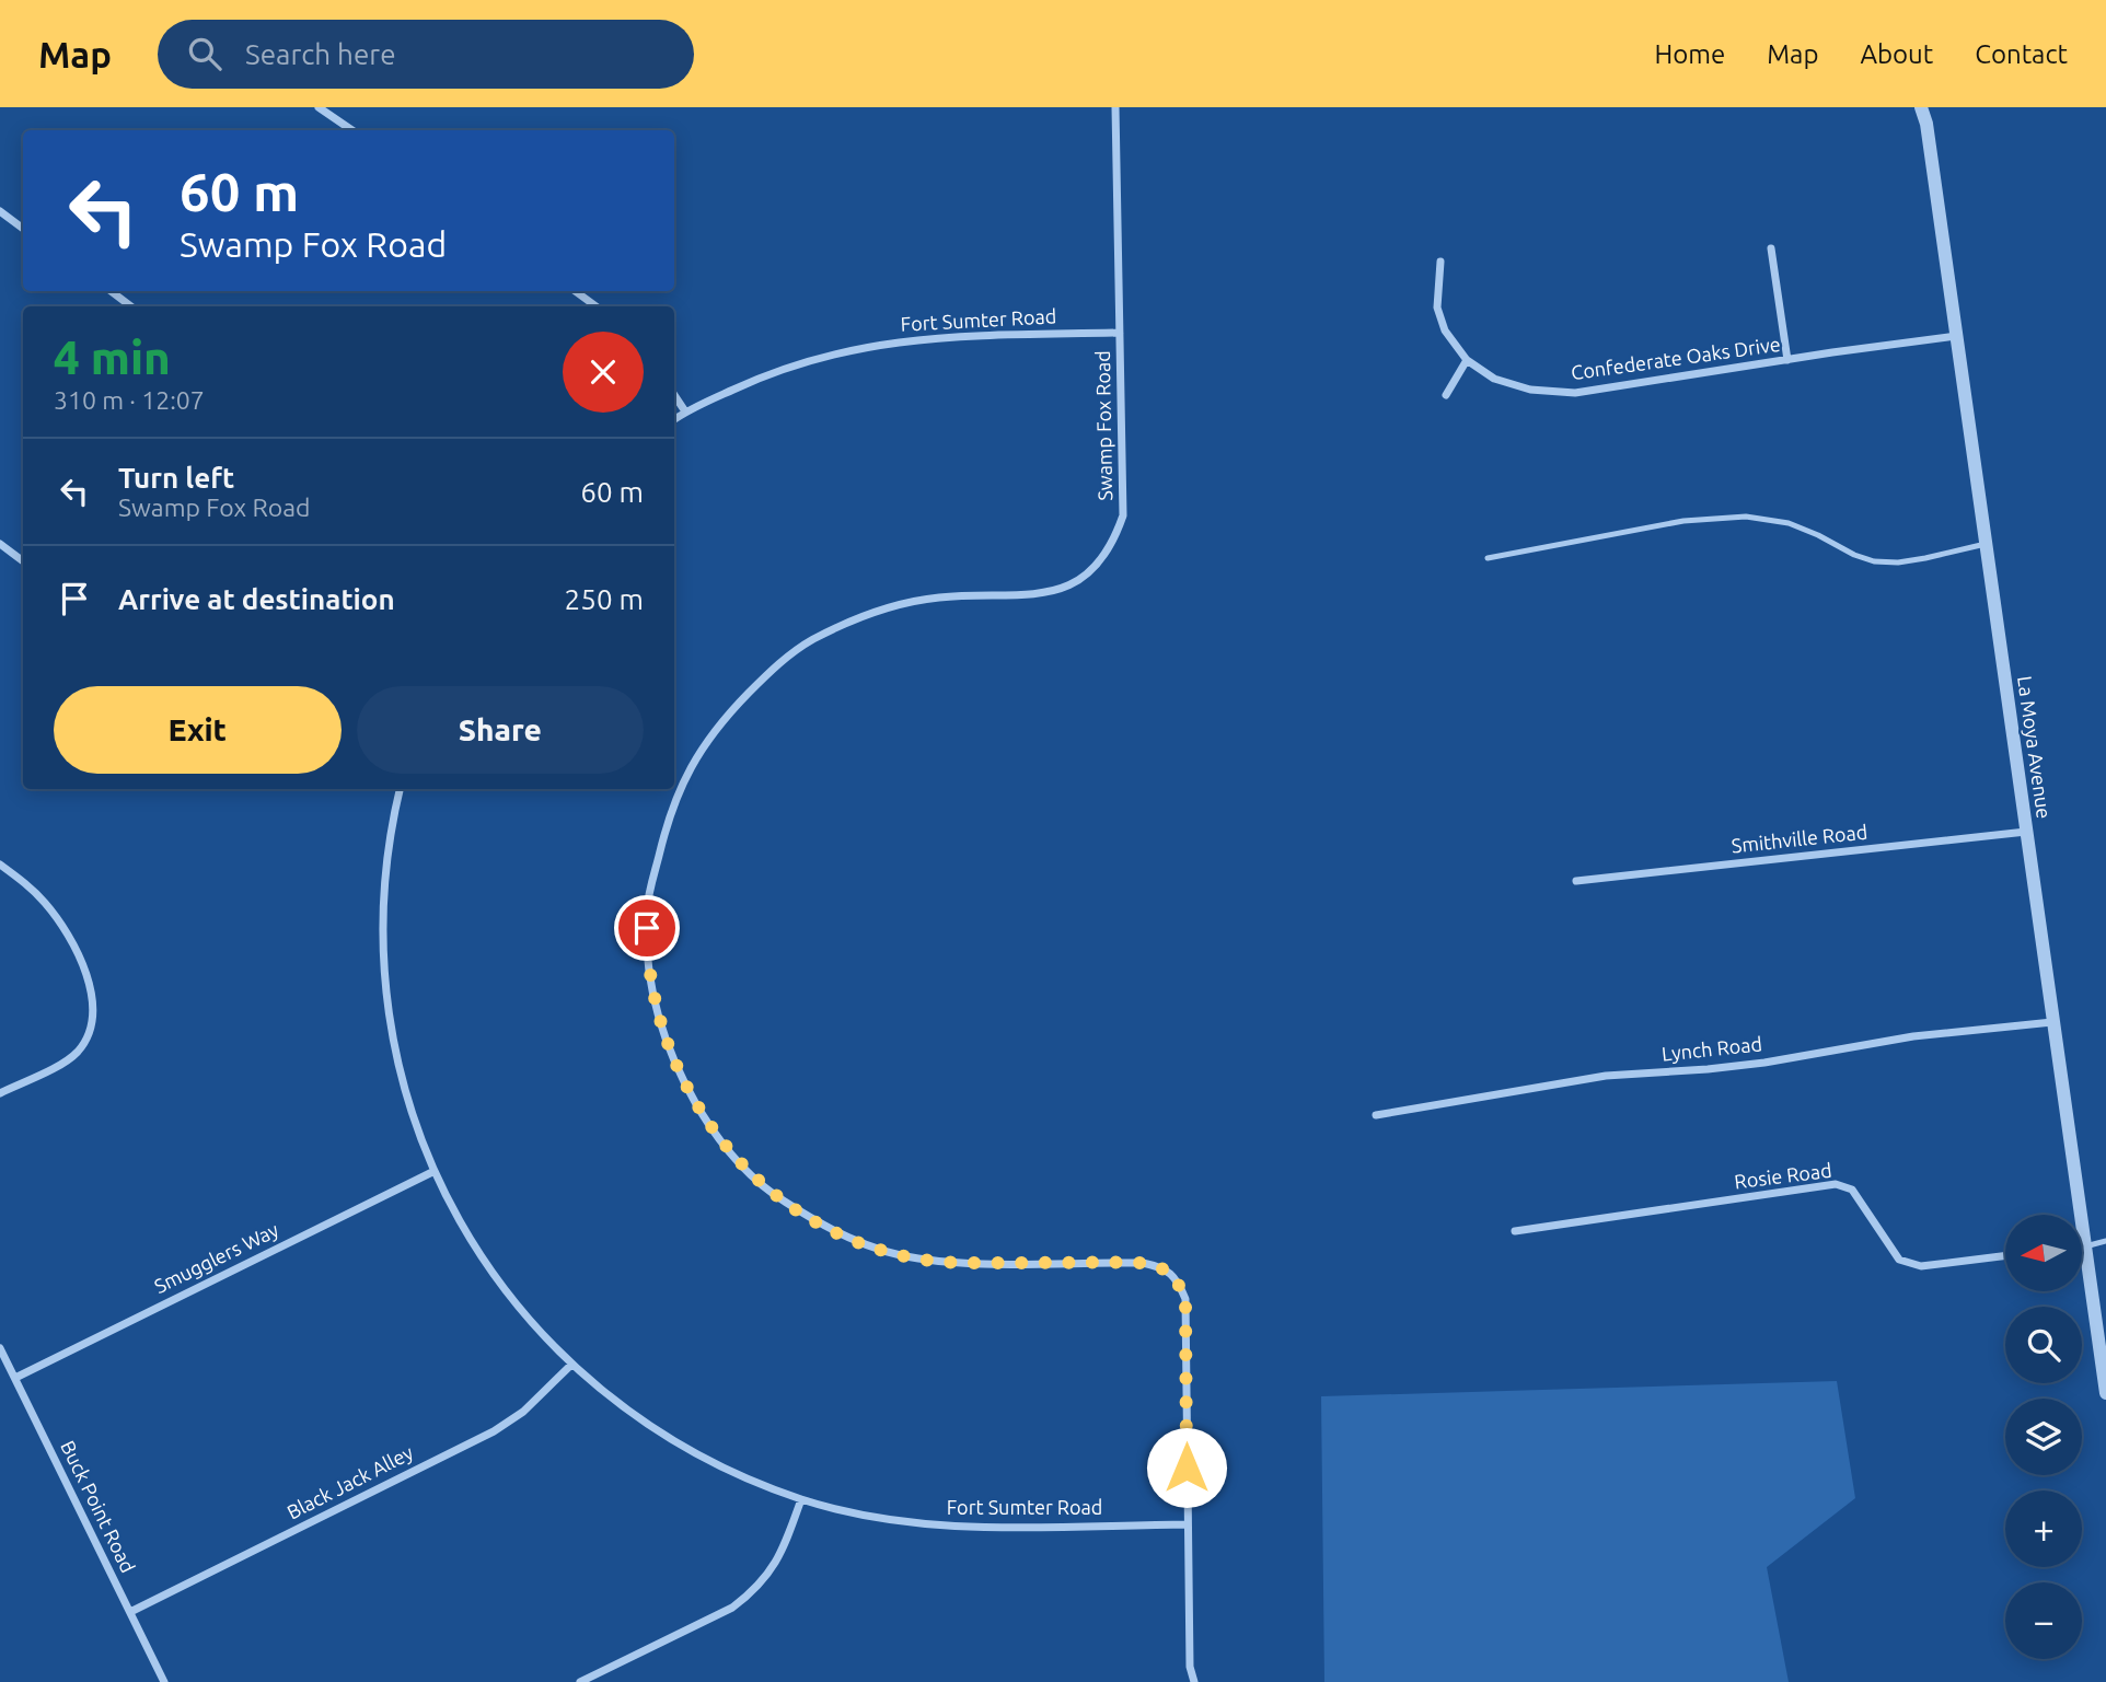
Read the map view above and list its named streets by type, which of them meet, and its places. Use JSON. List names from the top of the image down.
{
  "streets": {
    "street": [
      "Fort Sumter Road",
      "Confederate Oaks Drive",
      "Swamp Fox Road",
      "La Moya Avenue",
      "Smithville Road",
      "Lynch Road",
      "Rosie Road",
      "Smugglers Way",
      "Black Jack Alley",
      "Buck Point Road"
    ]
  },
  "crossings": [
    ["Fort Sumter Road", "Swamp Fox Road"],
    ["Fort Sumter Road", "Smugglers Way"],
    ["Fort Sumter Road", "Black Jack Alley"],
    ["Confederate Oaks Drive", "La Moya Avenue"],
    ["La Moya Avenue", "Smithville Road"],
    ["La Moya Avenue", "Lynch Road"],
    ["Smugglers Way", "Buck Point Road"],
    ["Black Jack Alley", "Buck Point Road"]
  ],
  "north": "left",
  "page": {
    "header": "Map",
    "search": "Search here",
    "nav": [
      "Home",
      "Map",
      "About",
      "Contact"
    ],
    "turn": ["60 m", "Swamp Fox Road"],
    "heading": ["4 min", "310 m · 12:07"],
    "list": [
      {
        "name": "Turn left",
        "note": "Swamp Fox Road",
        "value": "60 m"
      },
      {
        "name": "Arrive at destination",
        "value": "250 m"
      }
    ],
    "buttons": ["Exit", "Share"],
    "map_buttons": ["+", "−"]
  }
}
